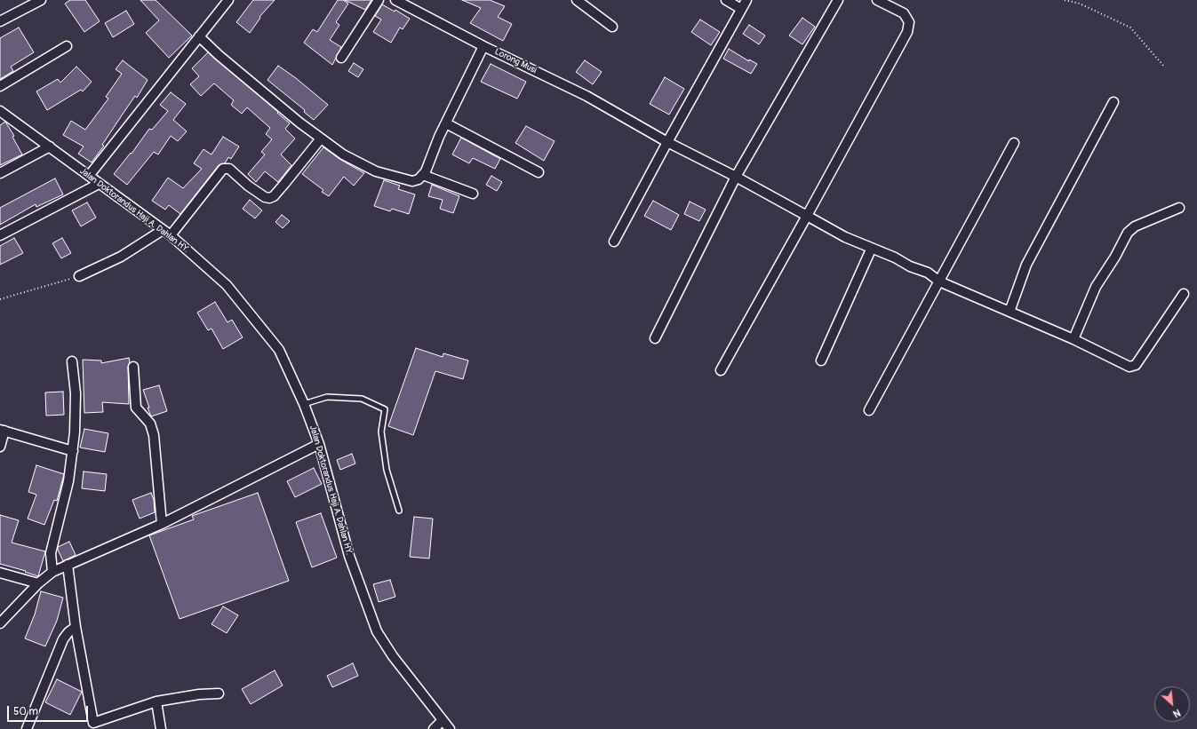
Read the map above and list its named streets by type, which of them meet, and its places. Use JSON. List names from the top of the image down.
{
  "streets": {
    "street": ["Lorong Musi", "Jalan Doktorandus Haji A. Dahlan HY."]
  },
  "scale_bar": "50 m",
  "north": "bottom right"
}
